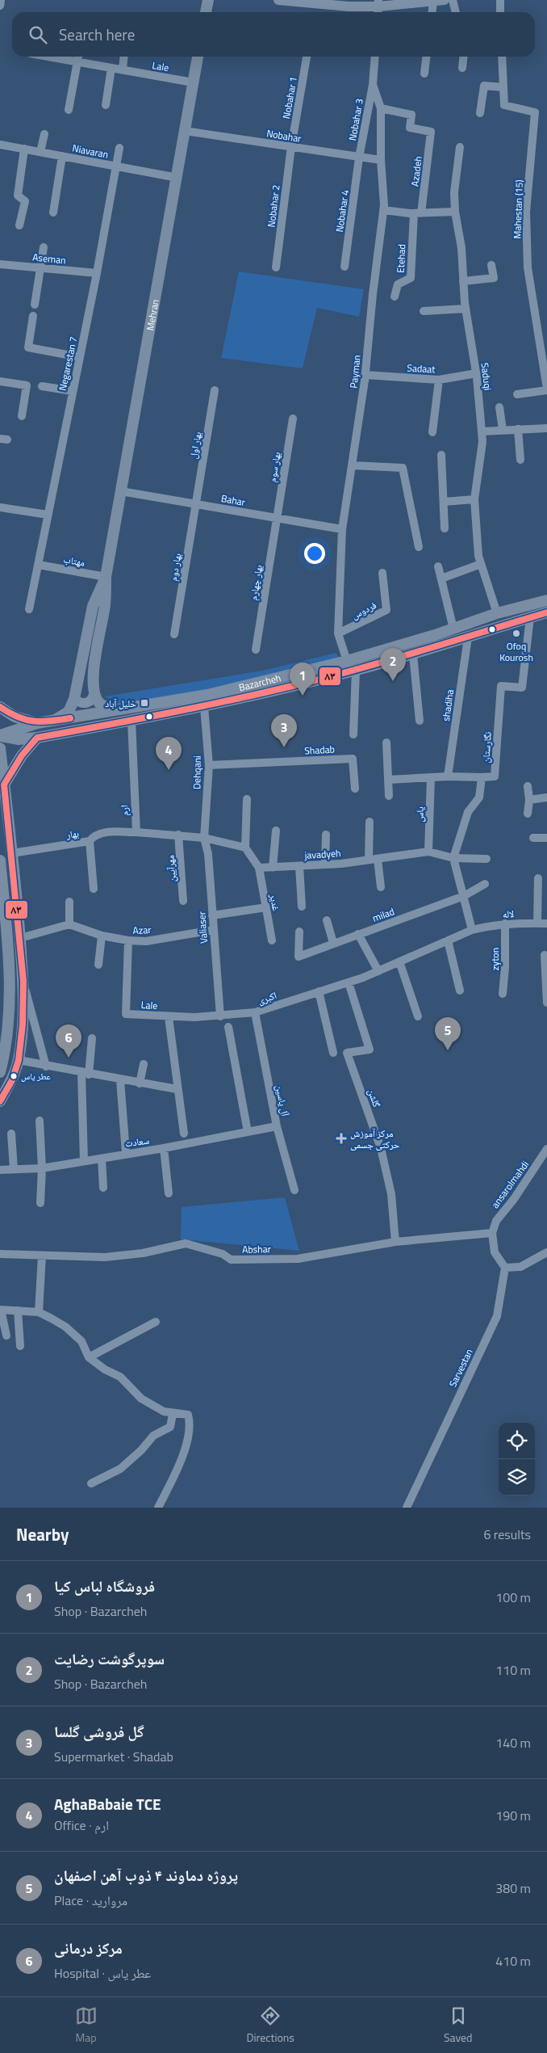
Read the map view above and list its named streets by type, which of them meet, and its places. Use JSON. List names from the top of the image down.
{
  "streets": {
    "main road": ["Mehran", "Bazarcheh"],
    "street": [
      "Lale",
      "Nobahar 1",
      "Nobahar 3",
      "Nobahar",
      "Niavaran",
      "Azadeh",
      "Nobahar 2",
      "Mahestan (15)",
      "Nobahar 4",
      "Aseman",
      "Etehad",
      "Negarestan 7",
      "Sadaat",
      "Payman",
      "Saduqi",
      "بهار اول",
      "بهار سوم",
      "Bahar",
      "مهتاب",
      "بهار دوم",
      "بهار چهارم",
      "فردوس",
      "shadiha",
      "نگارستان",
      "Shadab",
      "Dehqani",
      "ارم",
      "یاس",
      "بهار",
      "javadyeh",
      "مهرآیین",
      "غدیر",
      "لاله",
      "milad",
      "Valiaser",
      "Azar",
      "zyton",
      "اکبری",
      "گلشن",
      "آل یاسین",
      "سعادت",
      "ansarolmahdi",
      "Abshar",
      "Sarvestan"
    ]
  },
  "crossings": [
    ["Lale", "Mehran"],
    ["Lale", "Valiaser"],
    ["Lale", "Azar"],
    ["Lale", "اکبری"],
    ["Nobahar 1", "Nobahar"],
    ["Nobahar 1", "Nobahar 2"],
    ["Nobahar 3", "Nobahar"],
    ["Nobahar 3", "Nobahar 4"],
    ["Nobahar 3", "Payman"],
    ["Nobahar", "Nobahar 2"],
    ["Nobahar", "Nobahar 4"],
    ["Nobahar", "Mehran"],
    ["Nobahar", "Payman"],
    ["Niavaran", "Mehran"],
    ["Niavaran", "Negarestan 7"],
    ["Azadeh", "Etehad"],
    ["Azadeh", "Payman"],
    ["Aseman", "Negarestan 7"],
    ["Mehran", "Bahar"],
    ["Mehran", "مهتاب"],
    ["Negarestan 7", "مهتاب"],
    ["Sadaat", "Payman"],
    ["Sadaat", "Saduqi"],
    ["Payman", "Bahar"],
    ["Payman", "فردوس"],
    ["Payman", "Bazarcheh"],
    ["Saduqi", "Bazarcheh"],
    ["بهار اول", "Bahar"],
    ["بهار اول", "بهار دوم"],
    ["بهار سوم", "Bahar"],
    ["بهار سوم", "بهار چهارم"],
    ["Bahar", "بهار دوم"],
    ["Bahar", "بهار چهارم"],
    ["Bazarcheh", "shadiha"],
    ["Bazarcheh", "نگارستان"],
    ["Bazarcheh", "Dehqani"],
    ["Bazarcheh", "ارم"],
    ["نگارستان", "javadyeh"],
    ["Shadab", "Dehqani"],
    ["Dehqani", "Valiaser"],
    ["یاس", "javadyeh"],
    ["javadyeh", "غدیر"],
    ["لاله", "zyton"],
    ["Valiaser", "Azar"],
    ["Valiaser", "اکبری"],
    ["اکبری", "آل یاسین"],
    ["گلشن", "Abshar"],
    ["آل یاسین", "سعادت"],
    ["ansarolmahdi", "Abshar"]
  ],
  "places": {
    "other": ["Ofoq Kourosh", "عطر یاس"],
    "transit": ["خلیل آباد"],
    "health": ["مرکز آموزش حرکتی جسمی"]
  },
  "lines": ["transit line ۸۳"],
  "page": {
    "search": "Search here",
    "pins": [
      "2",
      "1",
      "3",
      "4",
      "5",
      "6"
    ],
    "heading": ["Nearby", "6 results"],
    "list": [
      {
        "mark": "1",
        "name": "فروشگاه لباس کیا",
        "note": "Shop · Bazarcheh",
        "value": "100 m"
      },
      {
        "mark": "2",
        "name": "سوپرگوشت رضایت",
        "note": "Shop · Bazarcheh",
        "value": "110 m"
      },
      {
        "mark": "3",
        "name": "گل فروشی گلسا",
        "note": "Supermarket · Shadab",
        "value": "140 m"
      },
      {
        "mark": "4",
        "name": "AghaBabaie TCE",
        "note": "Office · ارم",
        "value": "190 m"
      },
      {
        "mark": "5",
        "name": "پروژه دماوند ۴ ذوب آهن اصفهان",
        "note": "Place · مروارید",
        "value": "380 m"
      },
      {
        "mark": "6",
        "name": "مرکز درمانی",
        "note": "Hospital · عطر یاس",
        "value": "410 m"
      }
    ],
    "nav": ["Map", "Directions", "Saved"]
  }
}
